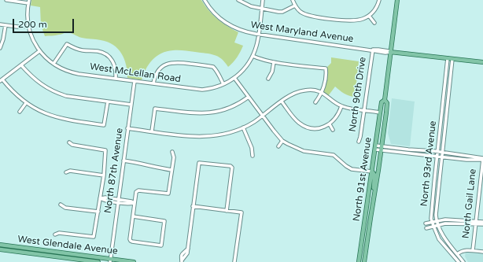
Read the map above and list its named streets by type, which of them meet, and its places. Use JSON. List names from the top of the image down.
{
  "streets": {
    "main road": ["West Maryland Avenue", "North 91st Avenue", "West Glendale Avenue"],
    "street": [
      "West McLellan Road",
      "North 90th Drive",
      "North 93rd Avenue",
      "North 87th Avenue",
      "North Gail Lane"
    ]
  },
  "crossings": [
    ["West Maryland Avenue", "West McLellan Road"],
    ["West Maryland Avenue", "North 90th Drive"],
    ["West Maryland Avenue", "North 93rd Avenue"],
    ["West Maryland Avenue", "North 91st Avenue"],
    ["West McLellan Road", "North 87th Avenue"],
    ["North 87th Avenue", "West Glendale Avenue"]
  ],
  "scale_bar": "200 m"
}
